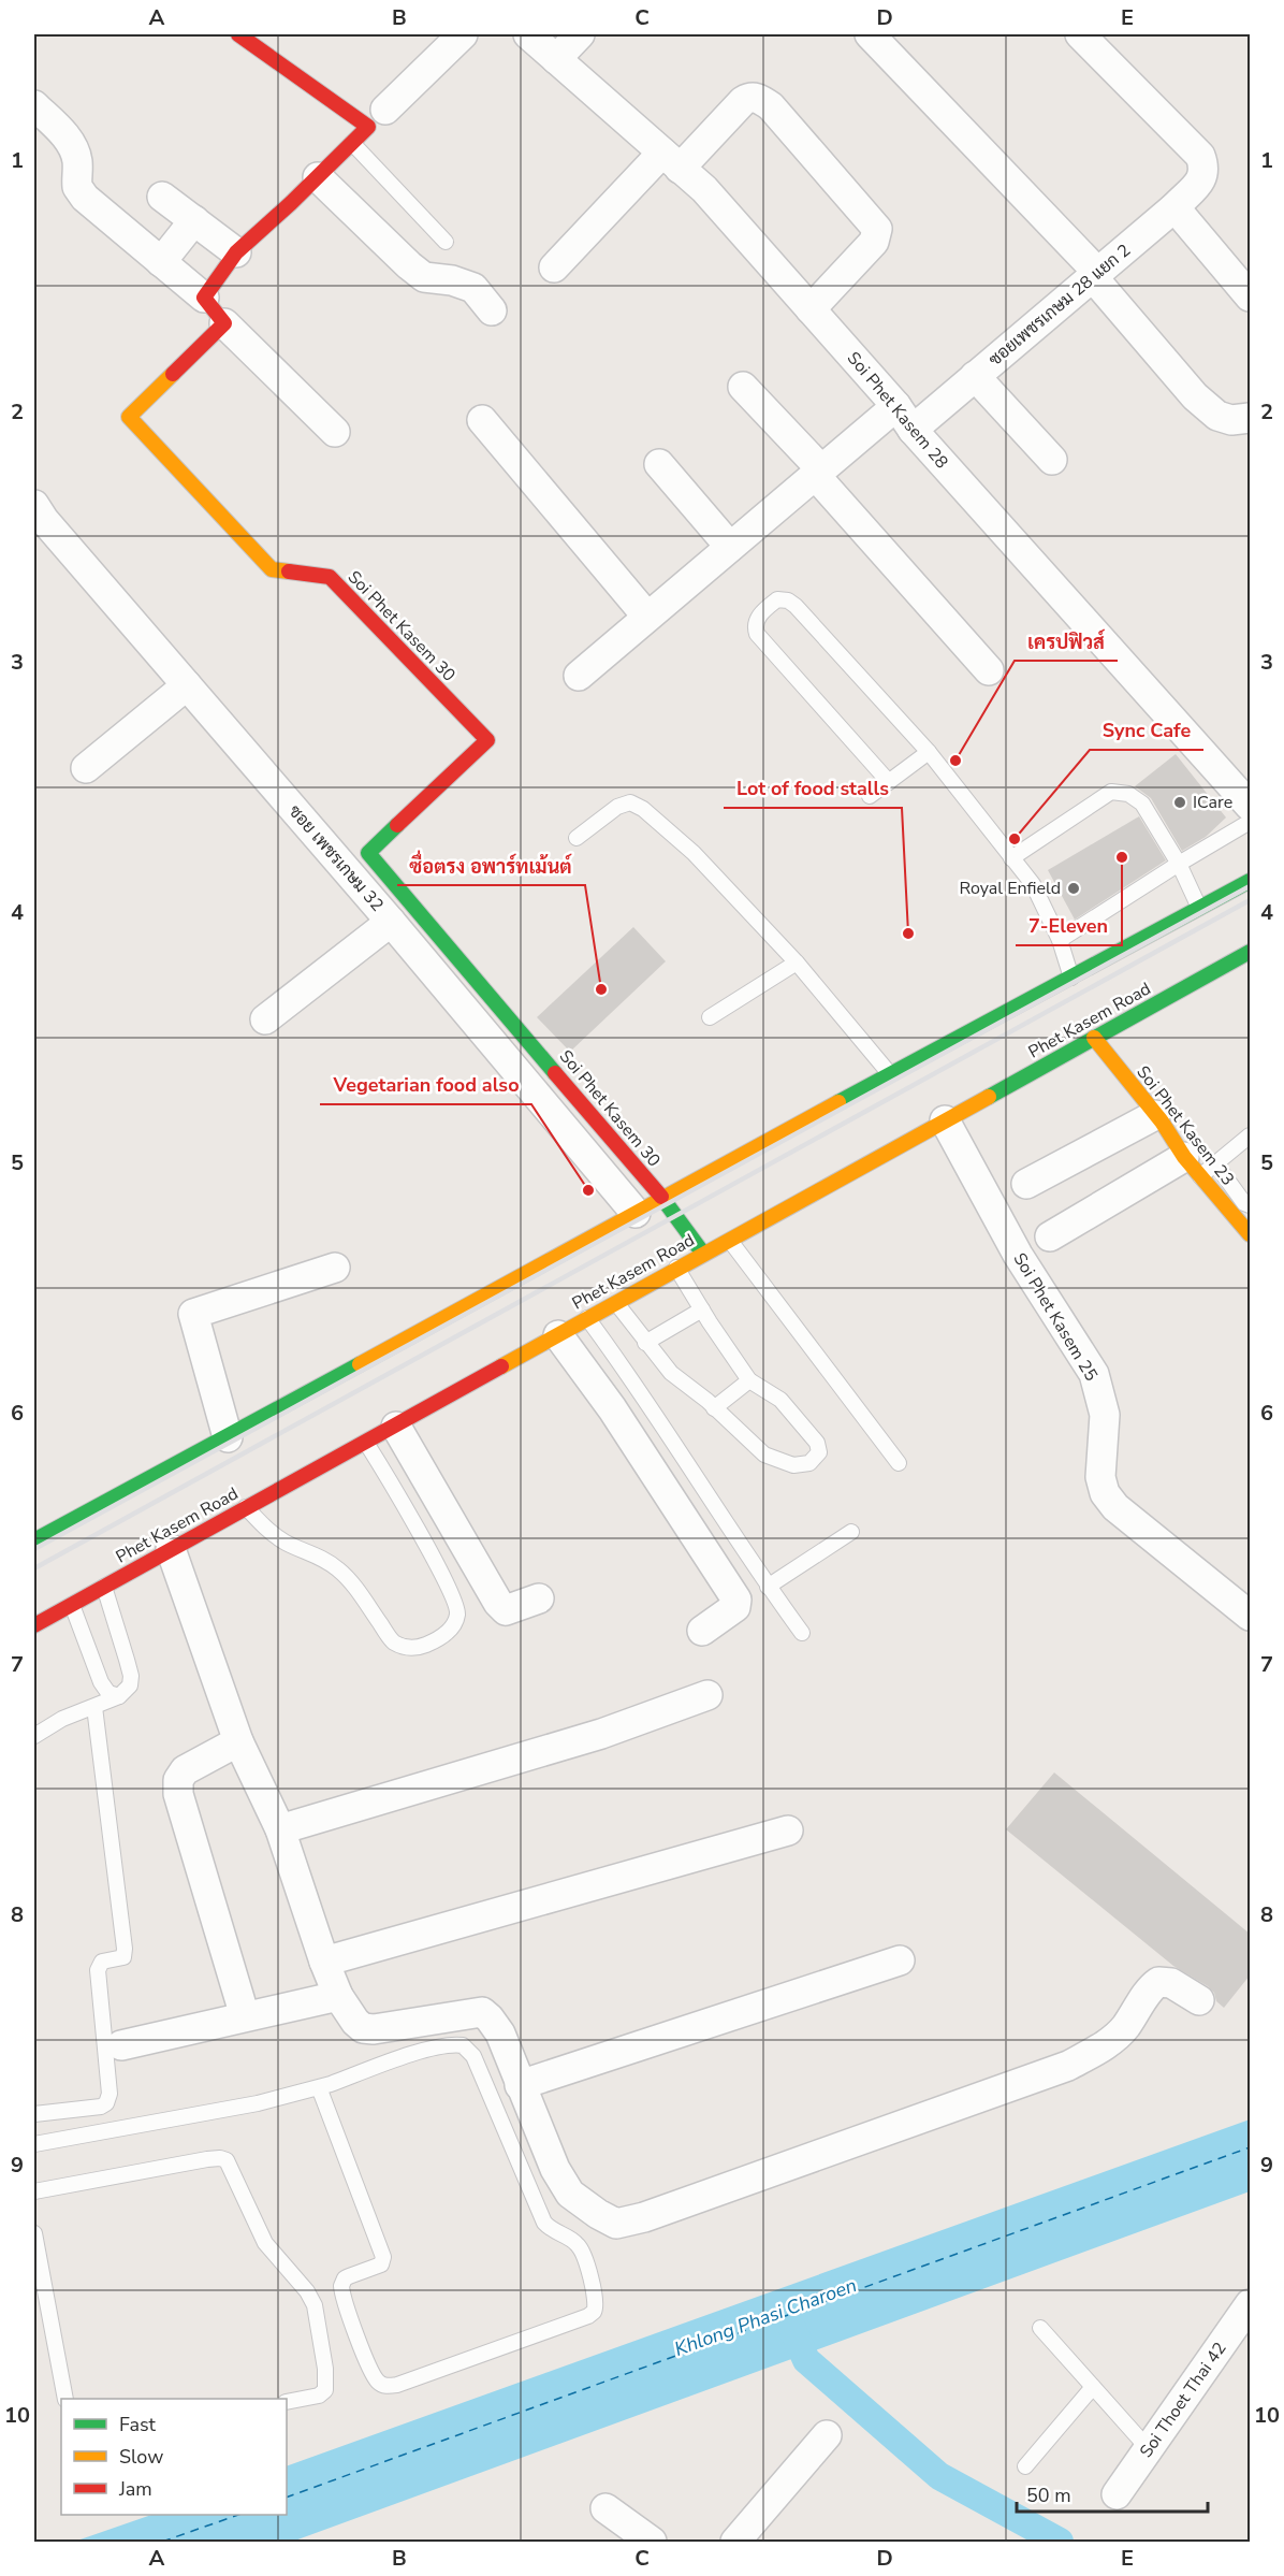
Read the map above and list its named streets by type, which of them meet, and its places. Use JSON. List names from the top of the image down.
{
  "streets": {
    "main road": ["Soi Phet Kasem 30", "Phet Kasem Road", "Soi Phet Kasem 23"],
    "street": [
      "ซอยเพชรเกษม 28 แยก 2",
      "Soi Phet Kasem 28",
      "ซอย เพชรเกษม 32",
      "Soi Phet Kasem 25",
      "Soi Thoet Thai 42"
    ]
  },
  "crossings": [
    ["ซอยเพชรเกษม 28 แยก 2", "Soi Phet Kasem 28"],
    ["Phet Kasem Road", "Soi Phet Kasem 23"],
    ["Phet Kasem Road", "Soi Phet Kasem 25"]
  ],
  "water": ["Khlong Phasi Charoen"],
  "places": [
    "เครปฟิวส์",
    "ICare",
    "Sync Cafe",
    "7-Eleven",
    "Royal Enfield",
    "Lot of food stalls",
    "ซื่อตรง อพาร์ทเม้นต์",
    "Vegetarian food also"
  ],
  "legend": ["Fast", "Slow", "Jam"],
  "scale_bar": "50 m",
  "grid": {
    "columns": [
      "A",
      "B",
      "C",
      "D",
      "E"
    ],
    "rows": [
      "1",
      "2",
      "3",
      "4",
      "5",
      "6",
      "7",
      "8",
      "9",
      "10"
    ]
  }
}
